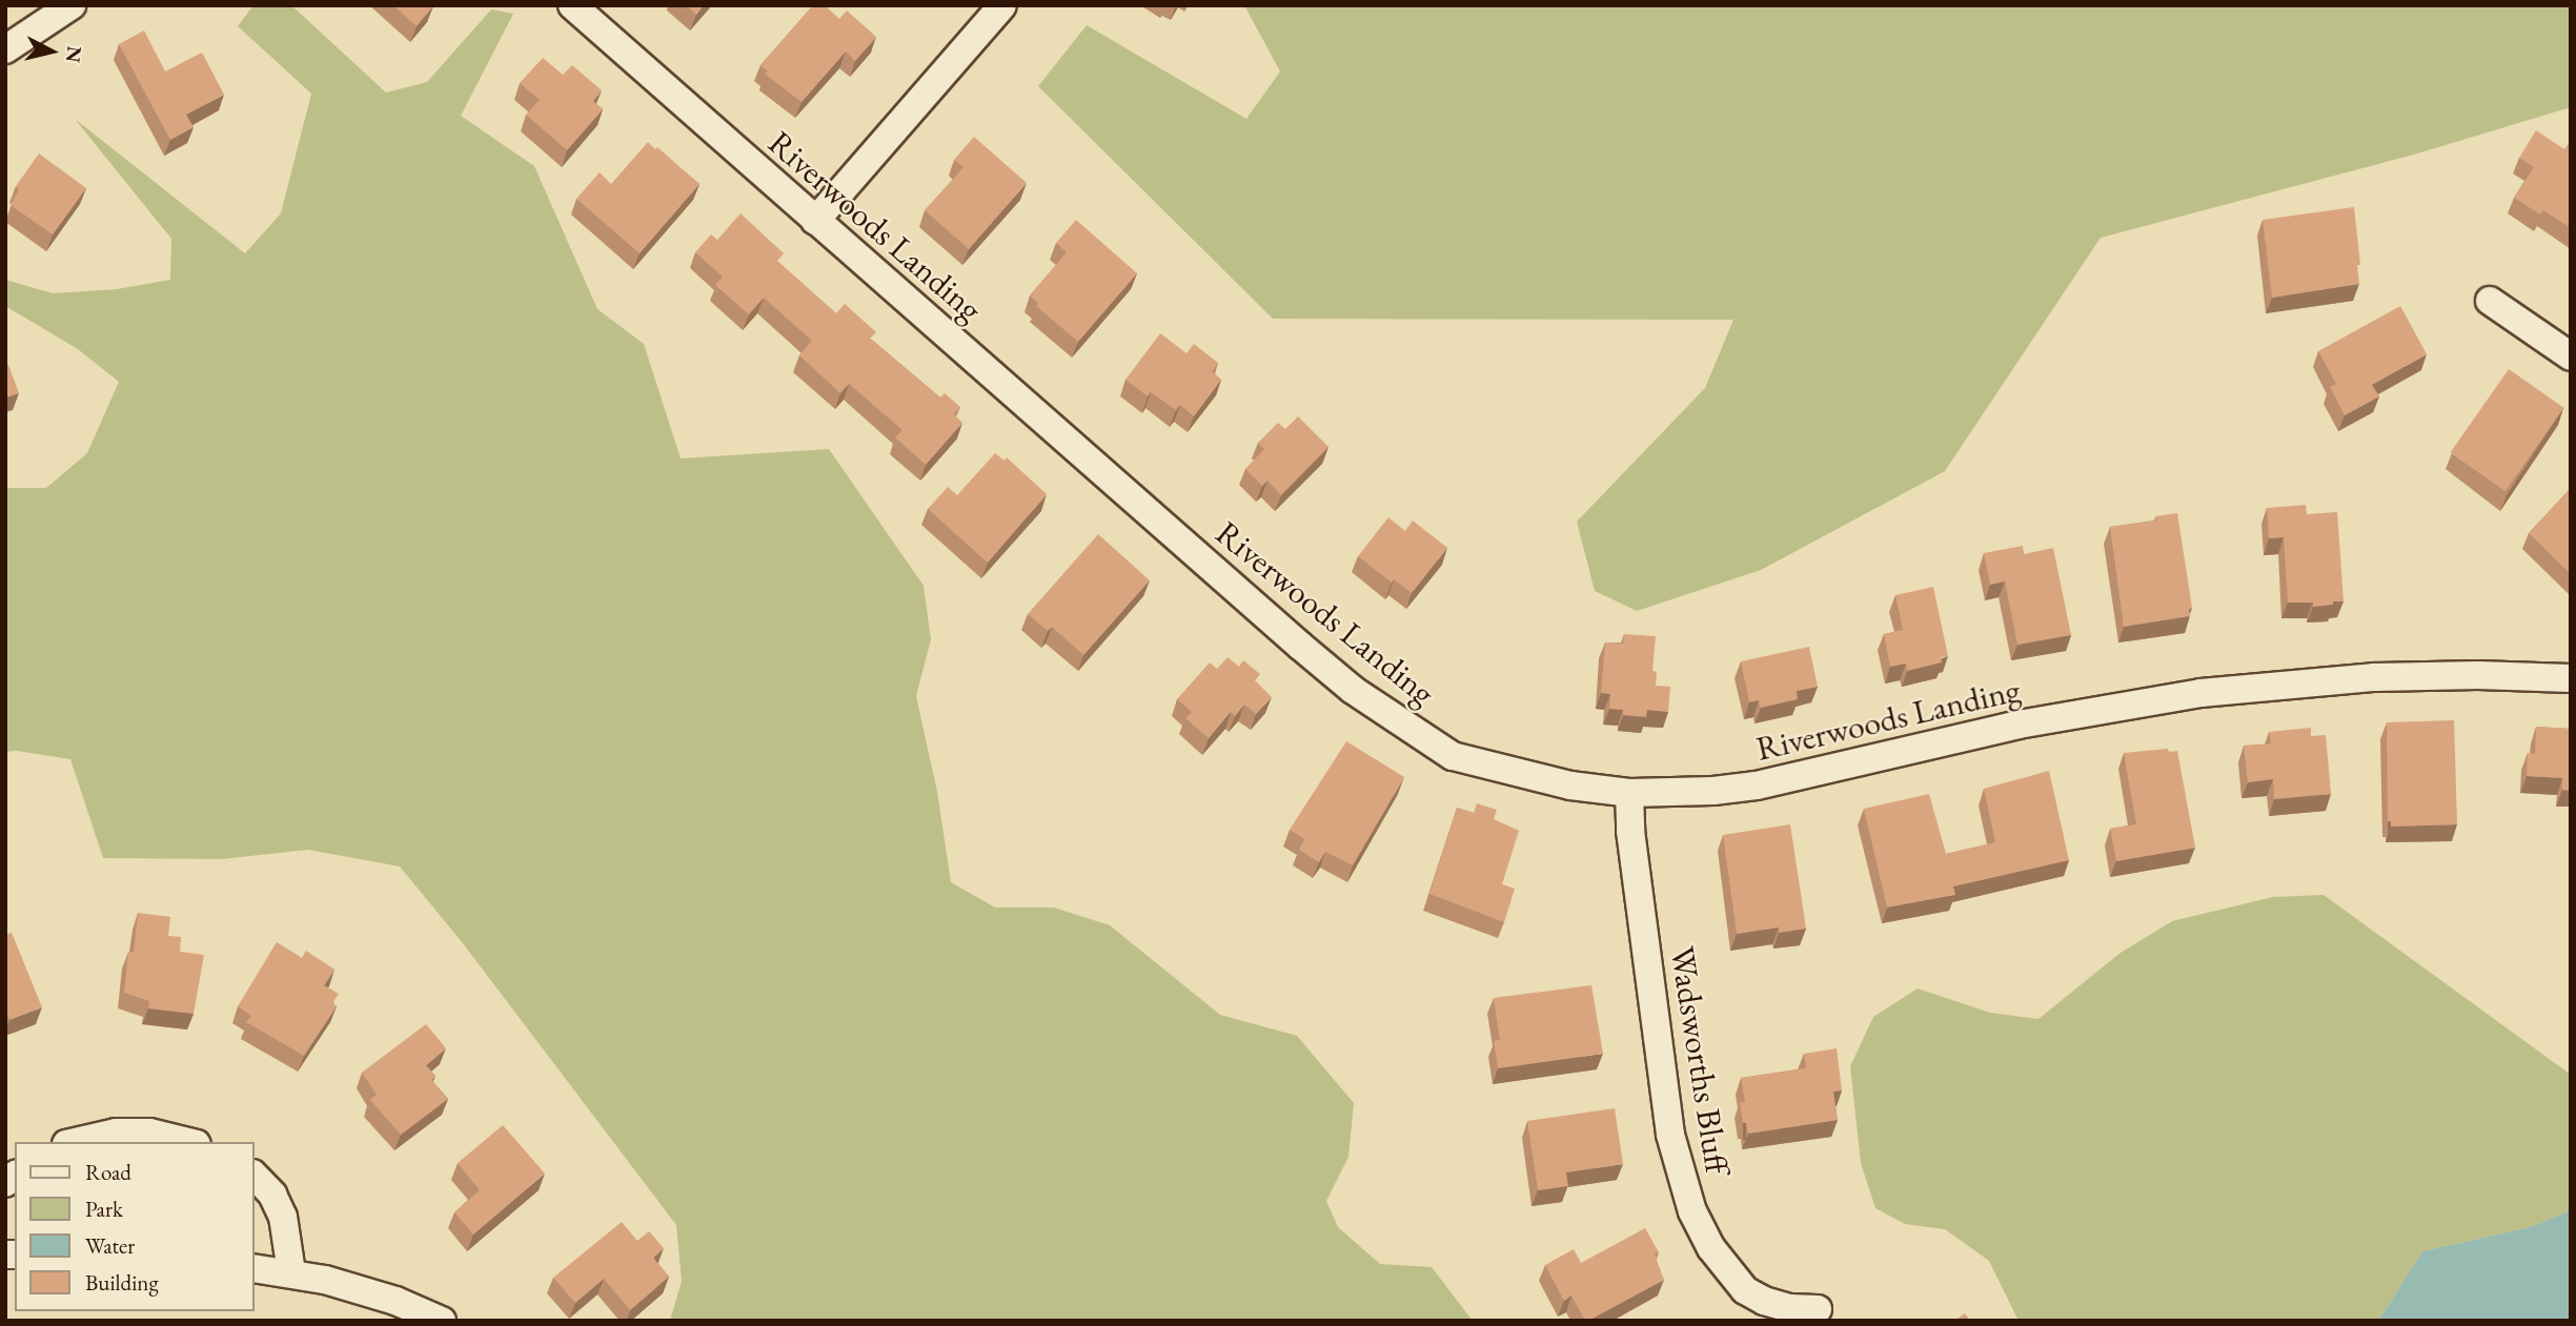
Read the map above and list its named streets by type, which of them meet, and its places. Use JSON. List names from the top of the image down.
{
  "streets": {
    "street": ["Riverwoods Landing", "Wadsworths Bluff"]
  },
  "crossings": [
    ["Riverwoods Landing", "Wadsworths Bluff"]
  ],
  "legend": [
    "Road",
    "Park",
    "Water",
    "Building"
  ],
  "north": "right"
}
